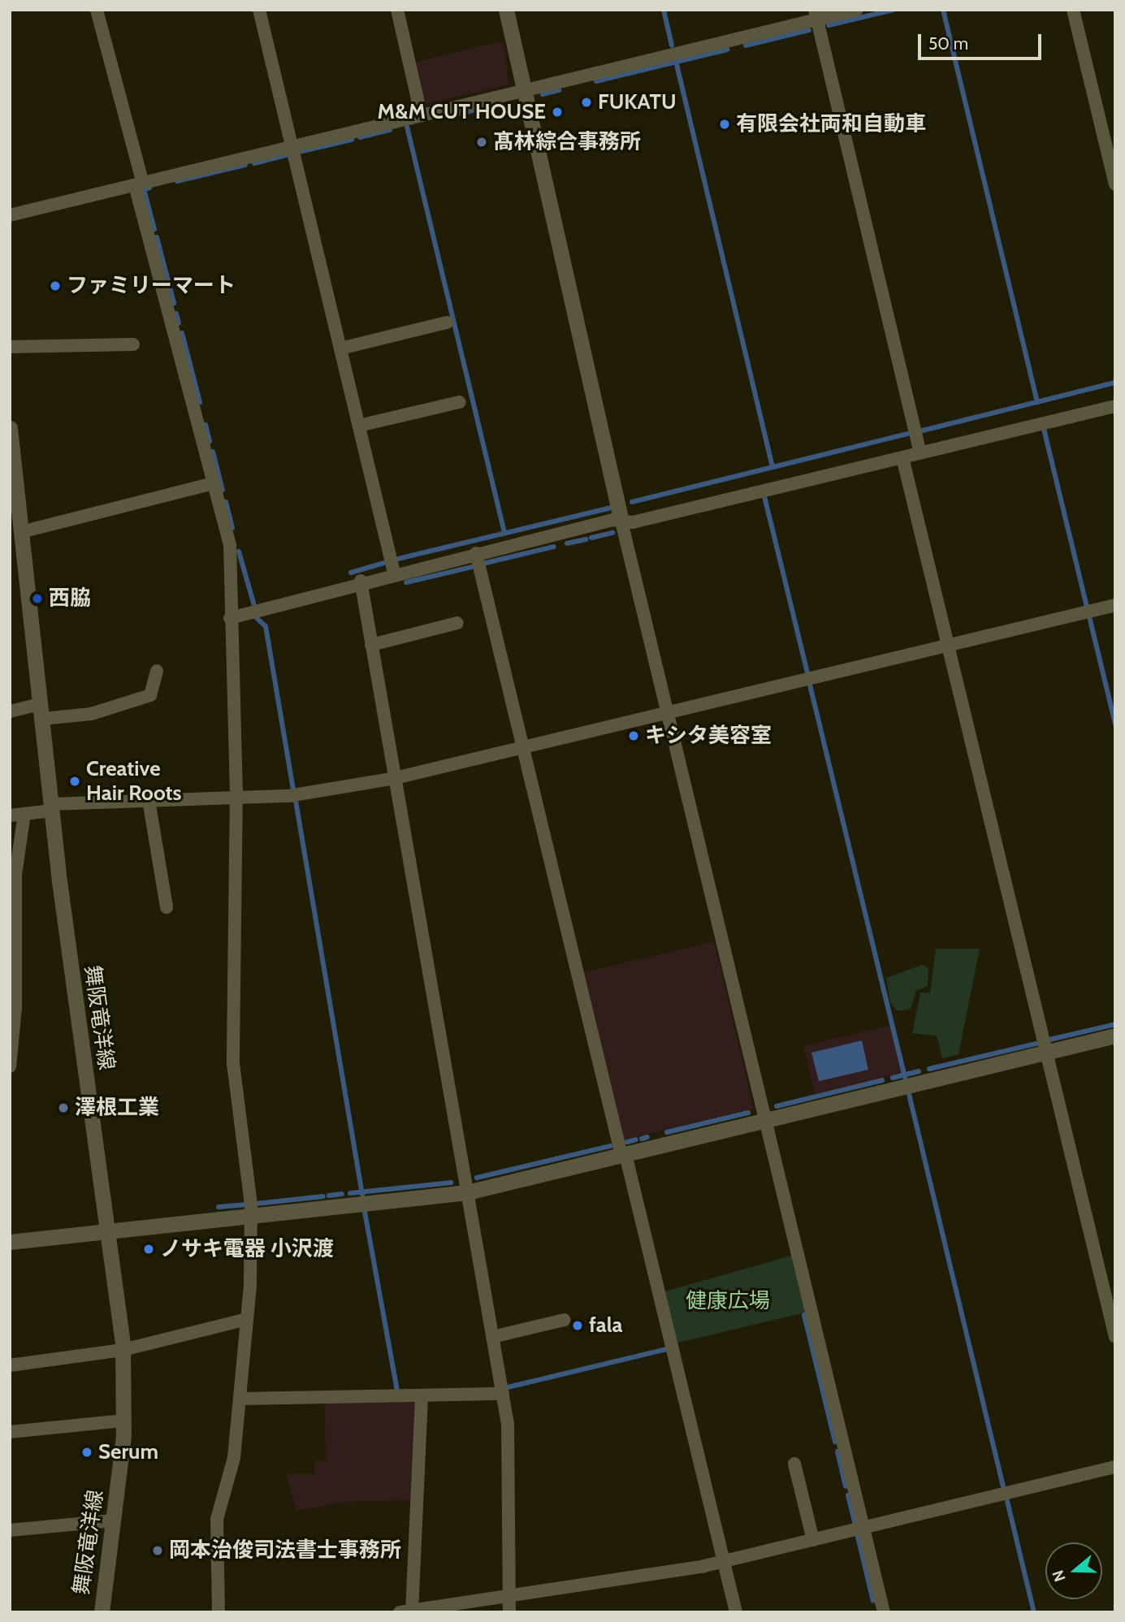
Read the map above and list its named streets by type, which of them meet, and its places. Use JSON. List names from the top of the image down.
{
  "streets": {
    "street": ["舞阪竜洋線"]
  },
  "parks": ["健康広場"],
  "places": [
    "FUKATU",
    "M&M CUT HOUSE",
    "有限会社両和自動車",
    "髙林綜合事務所",
    "ファミリーマート",
    "西脇",
    "キシタ美容室",
    "Creative Hair Roots",
    "澤根工業",
    "ノサキ電器 小沢渡",
    "fala",
    "Serum",
    "岡本治俊司法書士事務所"
  ],
  "scale_bar": "50 m",
  "north": "left"
}
